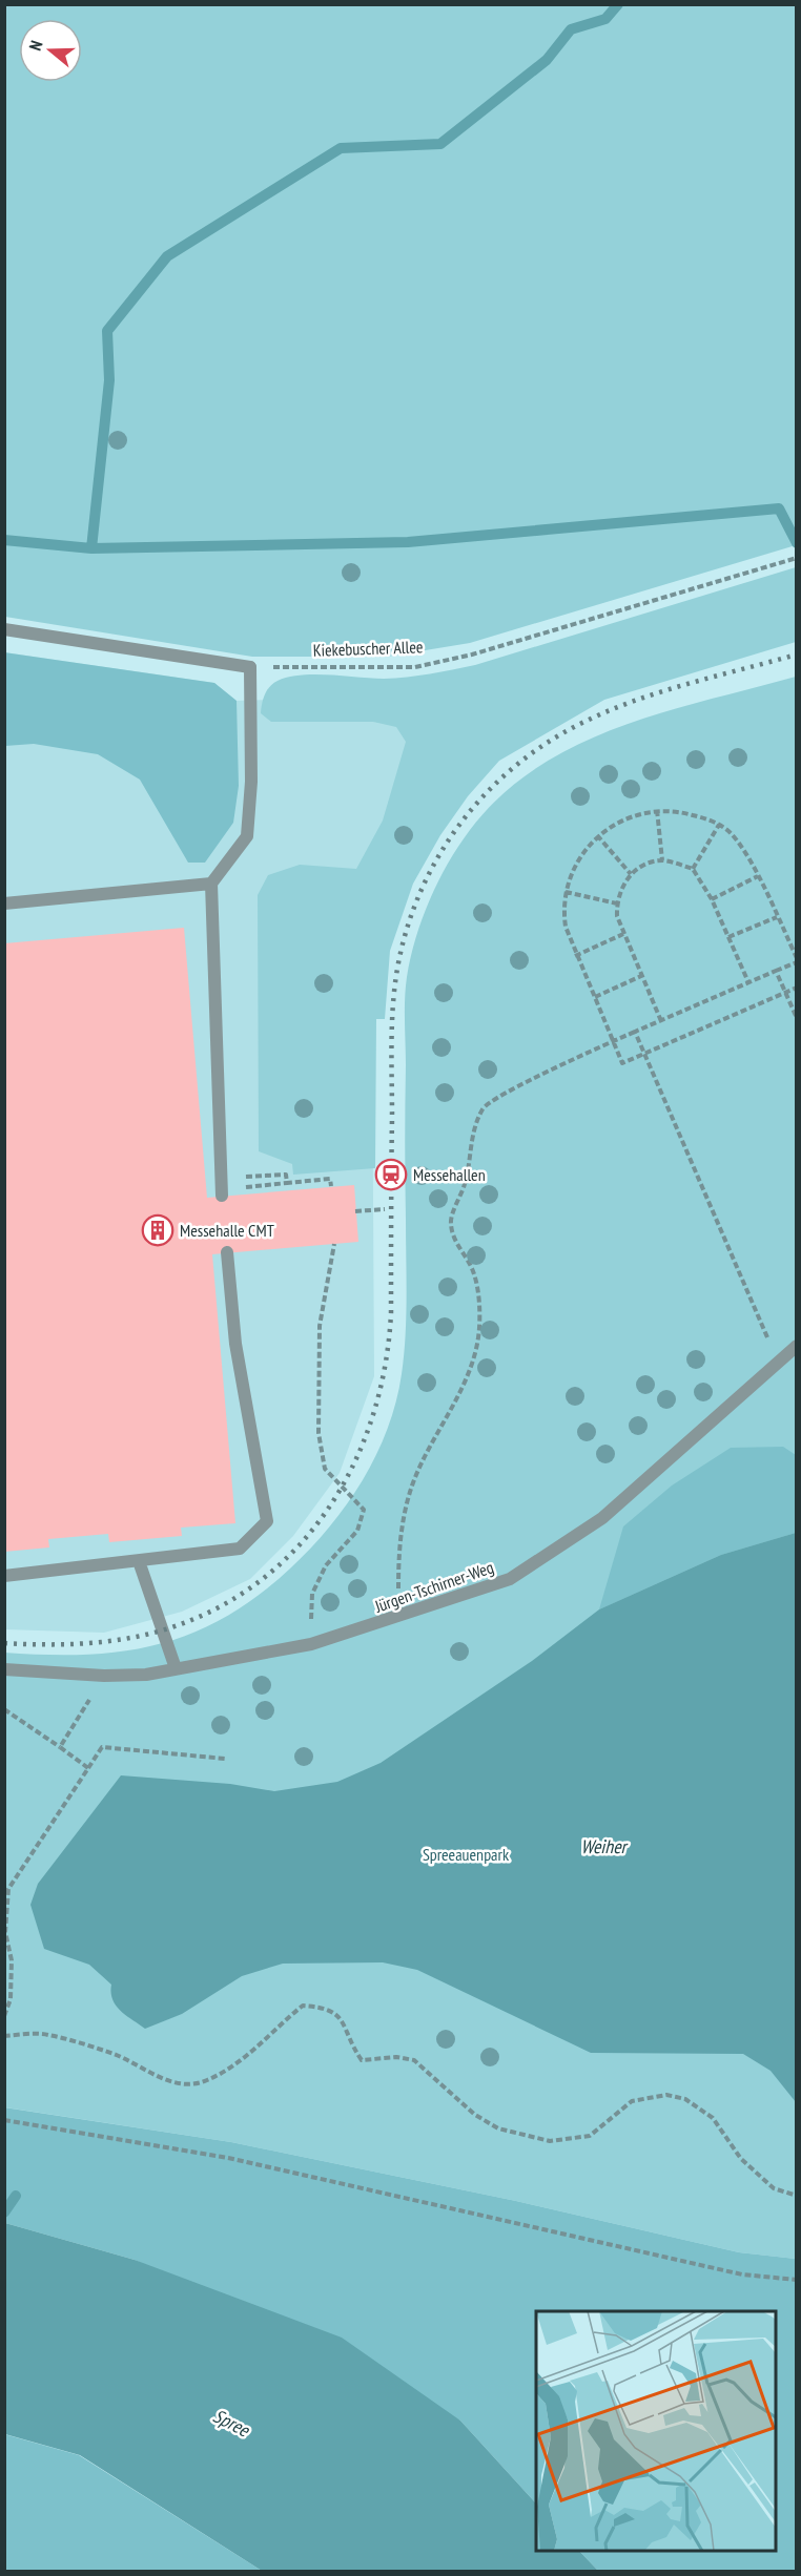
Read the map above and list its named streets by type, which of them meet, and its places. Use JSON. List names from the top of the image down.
{
  "streets": {
    "street": ["Jürgen-Tschirner-Weg"],
    "path": ["Kiekebuscher Allee"]
  },
  "water": ["Weiher", "Spree"],
  "parks": ["Spreeauenpark"],
  "places": {
    "station": ["Messehallen"],
    "building": ["Messehalle CMT"]
  },
  "north": "left"
}
